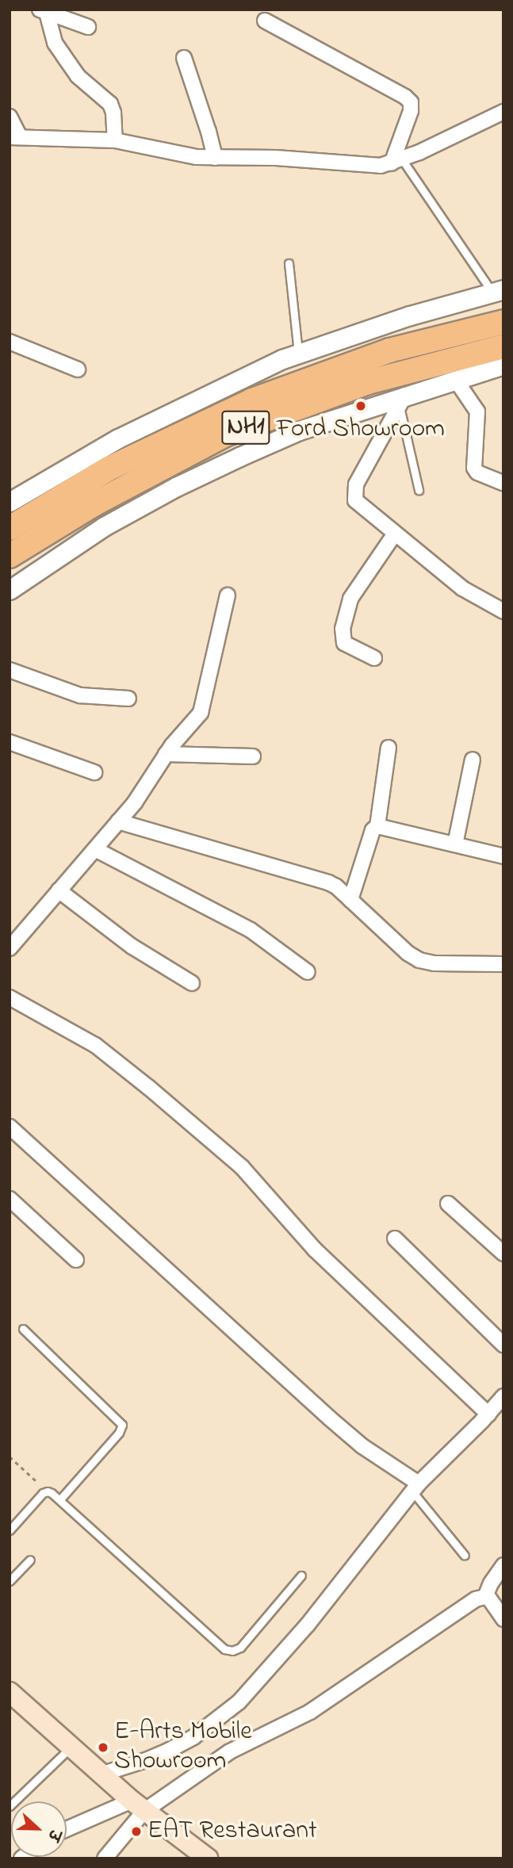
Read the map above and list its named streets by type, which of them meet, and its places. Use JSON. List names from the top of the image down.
{
  "streets": {
    "highway": ["NH1"]
  },
  "places": ["Ford Showroom", "E-Arts Mobile Showroom", "EAT Restaurant"],
  "north": "right"
}
